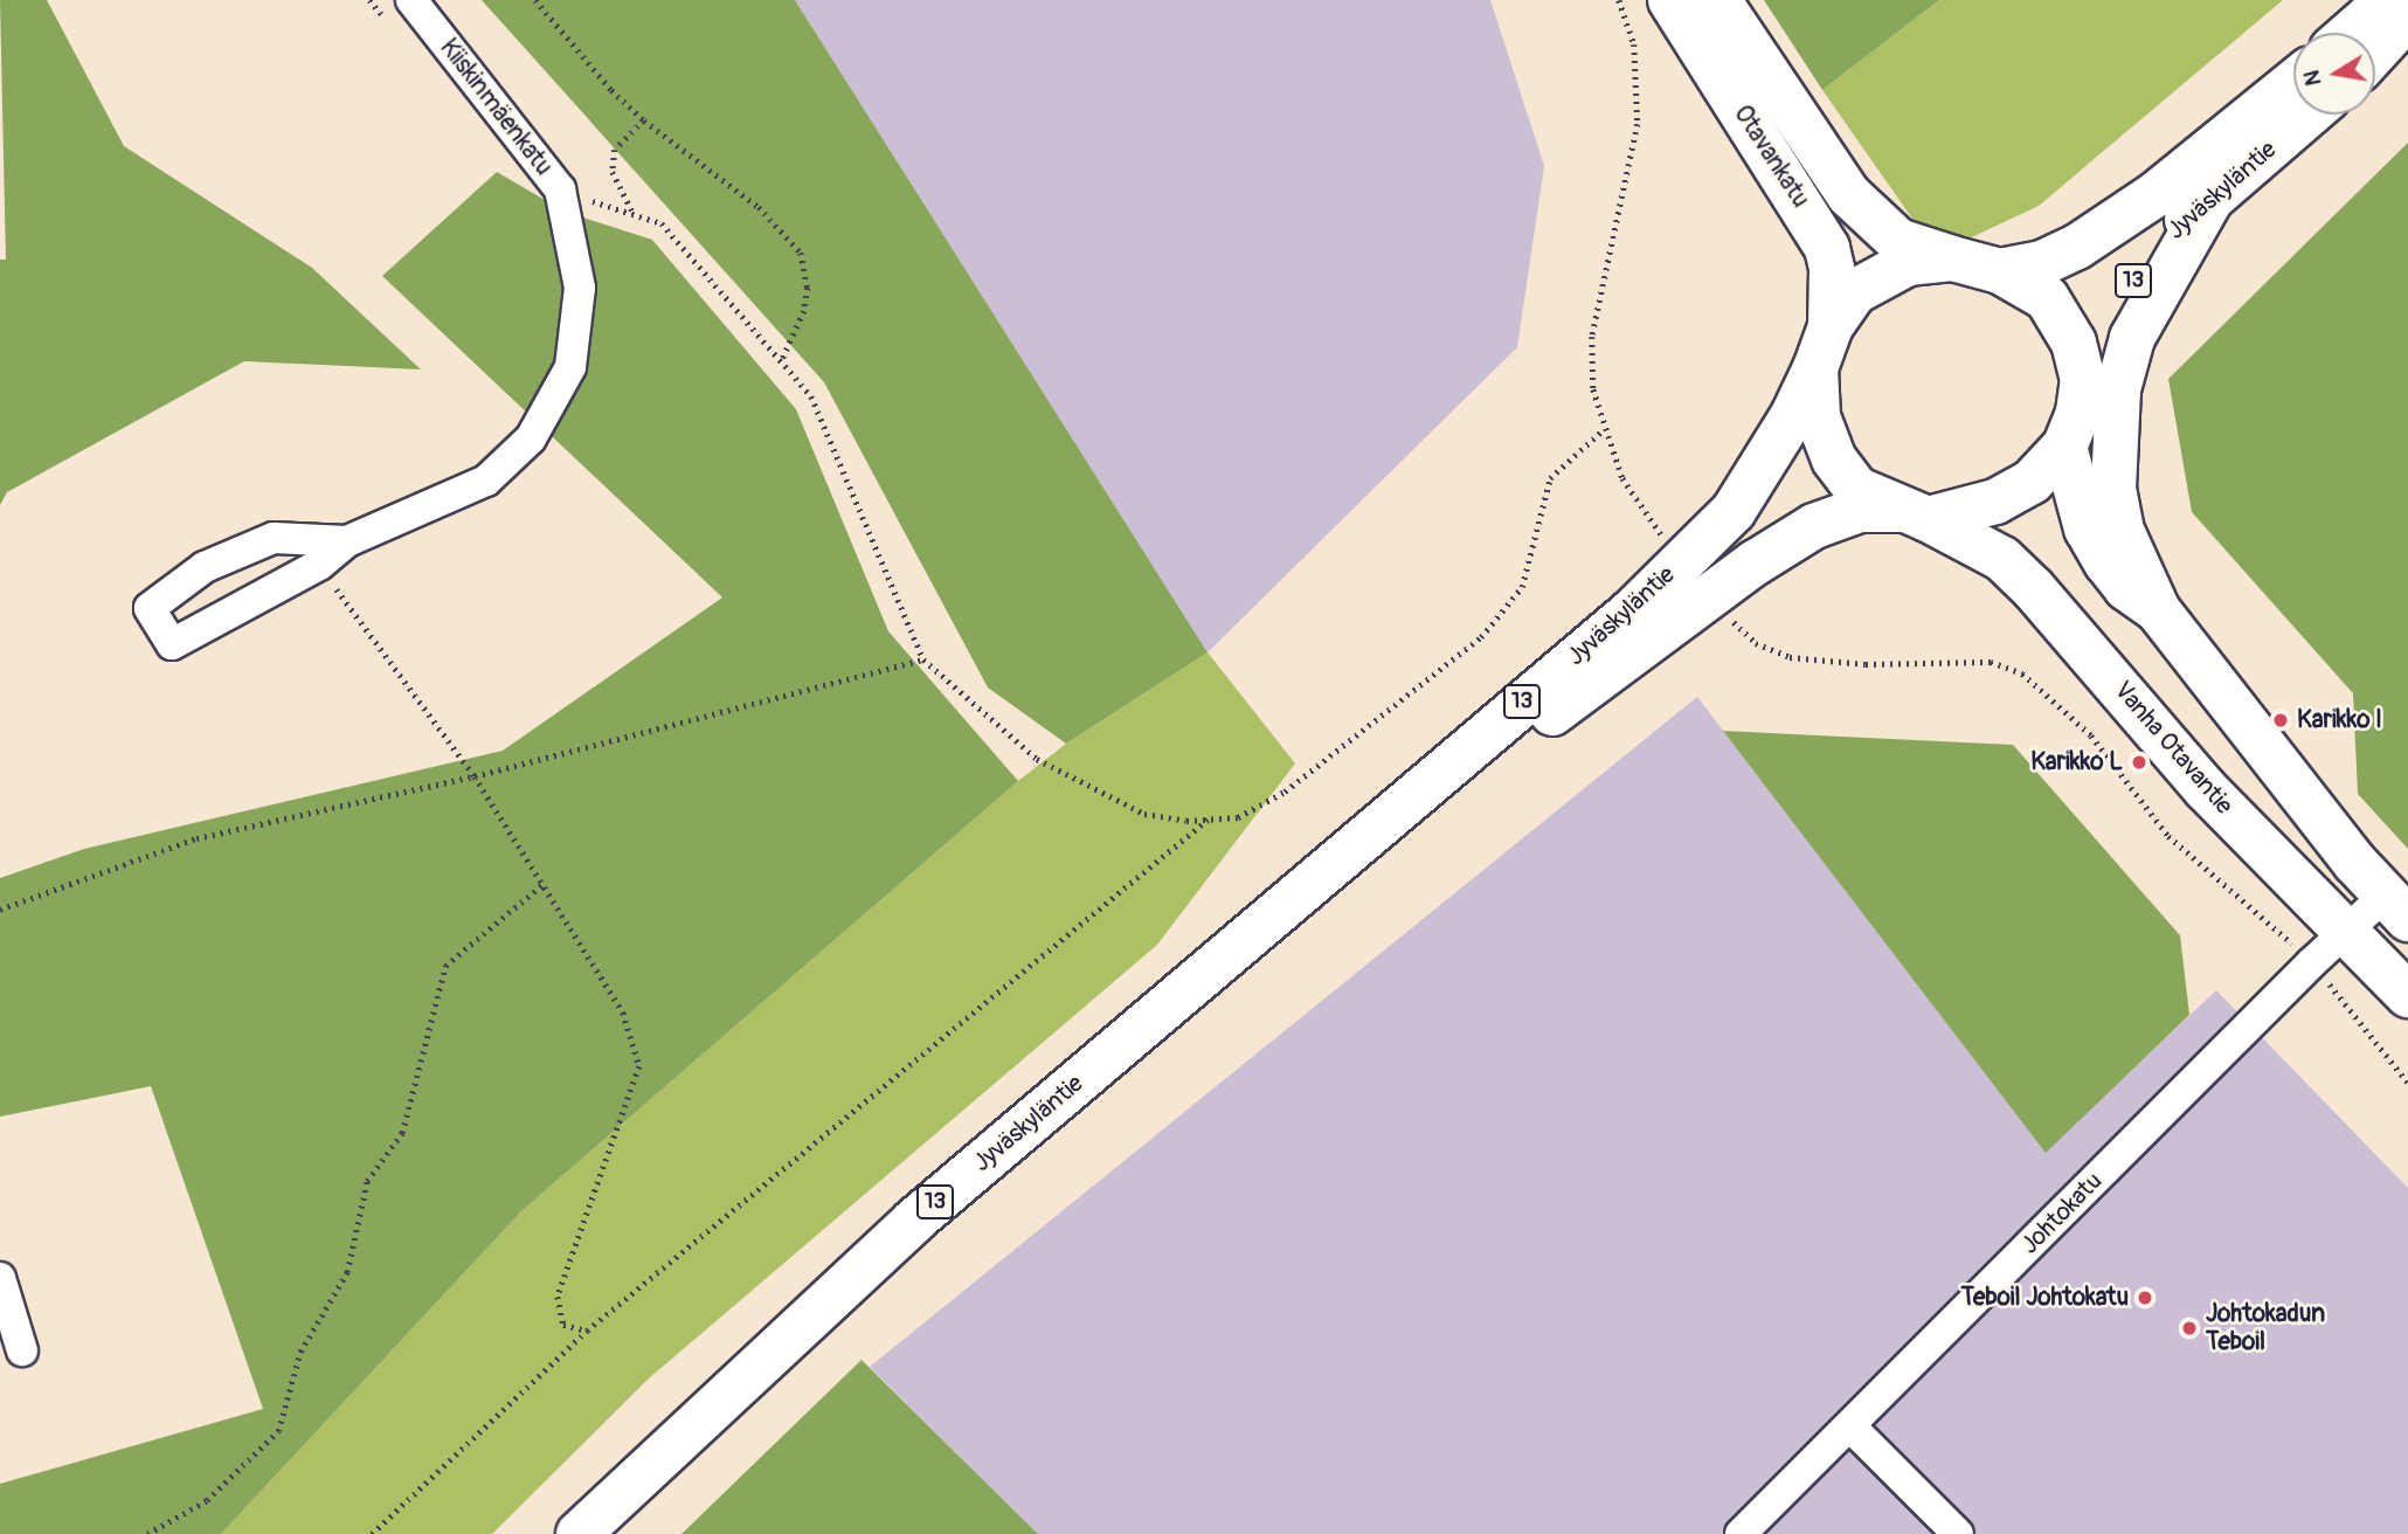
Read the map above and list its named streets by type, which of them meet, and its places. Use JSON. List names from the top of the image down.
{
  "streets": {
    "main road": [
      "Otavankatu",
      "Jyväskyläntie",
      "13",
      "Vanha Otavantie"
    ],
    "street": ["Kiiskinmäenkatu", "Johtokatu"]
  },
  "crossings": [
    ["Otavankatu", "Jyväskyläntie"],
    ["Otavankatu", "13"],
    ["Otavankatu", "Vanha Otavantie"],
    ["Jyväskyläntie", "13"],
    ["Jyväskyläntie", "Vanha Otavantie"],
    ["13", "Vanha Otavantie"],
    ["Vanha Otavantie", "Johtokatu"]
  ],
  "places": [
    "Karikko I",
    "Karikko L",
    "Teboil Johtokatu",
    "Johtokadun Teboil"
  ],
  "north": "left"
}
